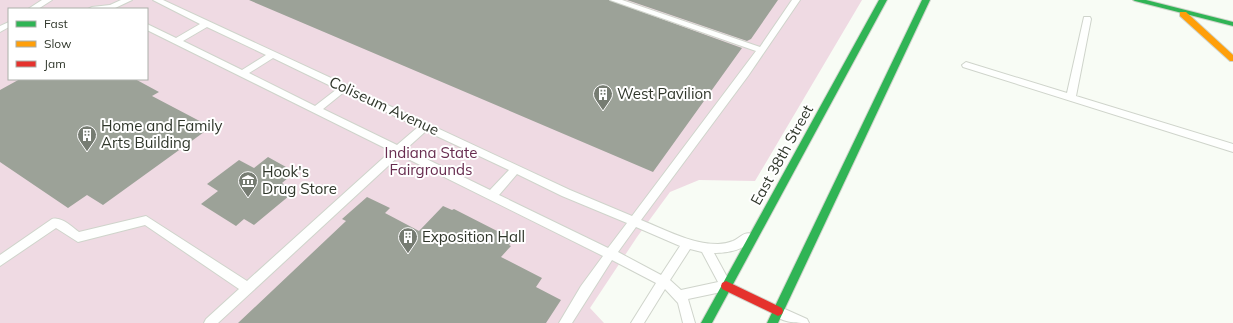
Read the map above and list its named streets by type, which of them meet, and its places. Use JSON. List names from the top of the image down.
{
  "streets": {
    "main road": ["East 38th Street"],
    "lane": ["Coliseum Avenue"]
  },
  "crossings": [
    ["Coliseum Avenue", "East 38th Street"]
  ],
  "parks": ["Indiana State Fairgrounds"],
  "places": {
    "building": ["West Pavilion", "Home and Family Arts Building", "Exposition Hall"],
    "museum": ["Hook's Drug Store"]
  },
  "legend": ["Fast", "Slow", "Jam"]
}
